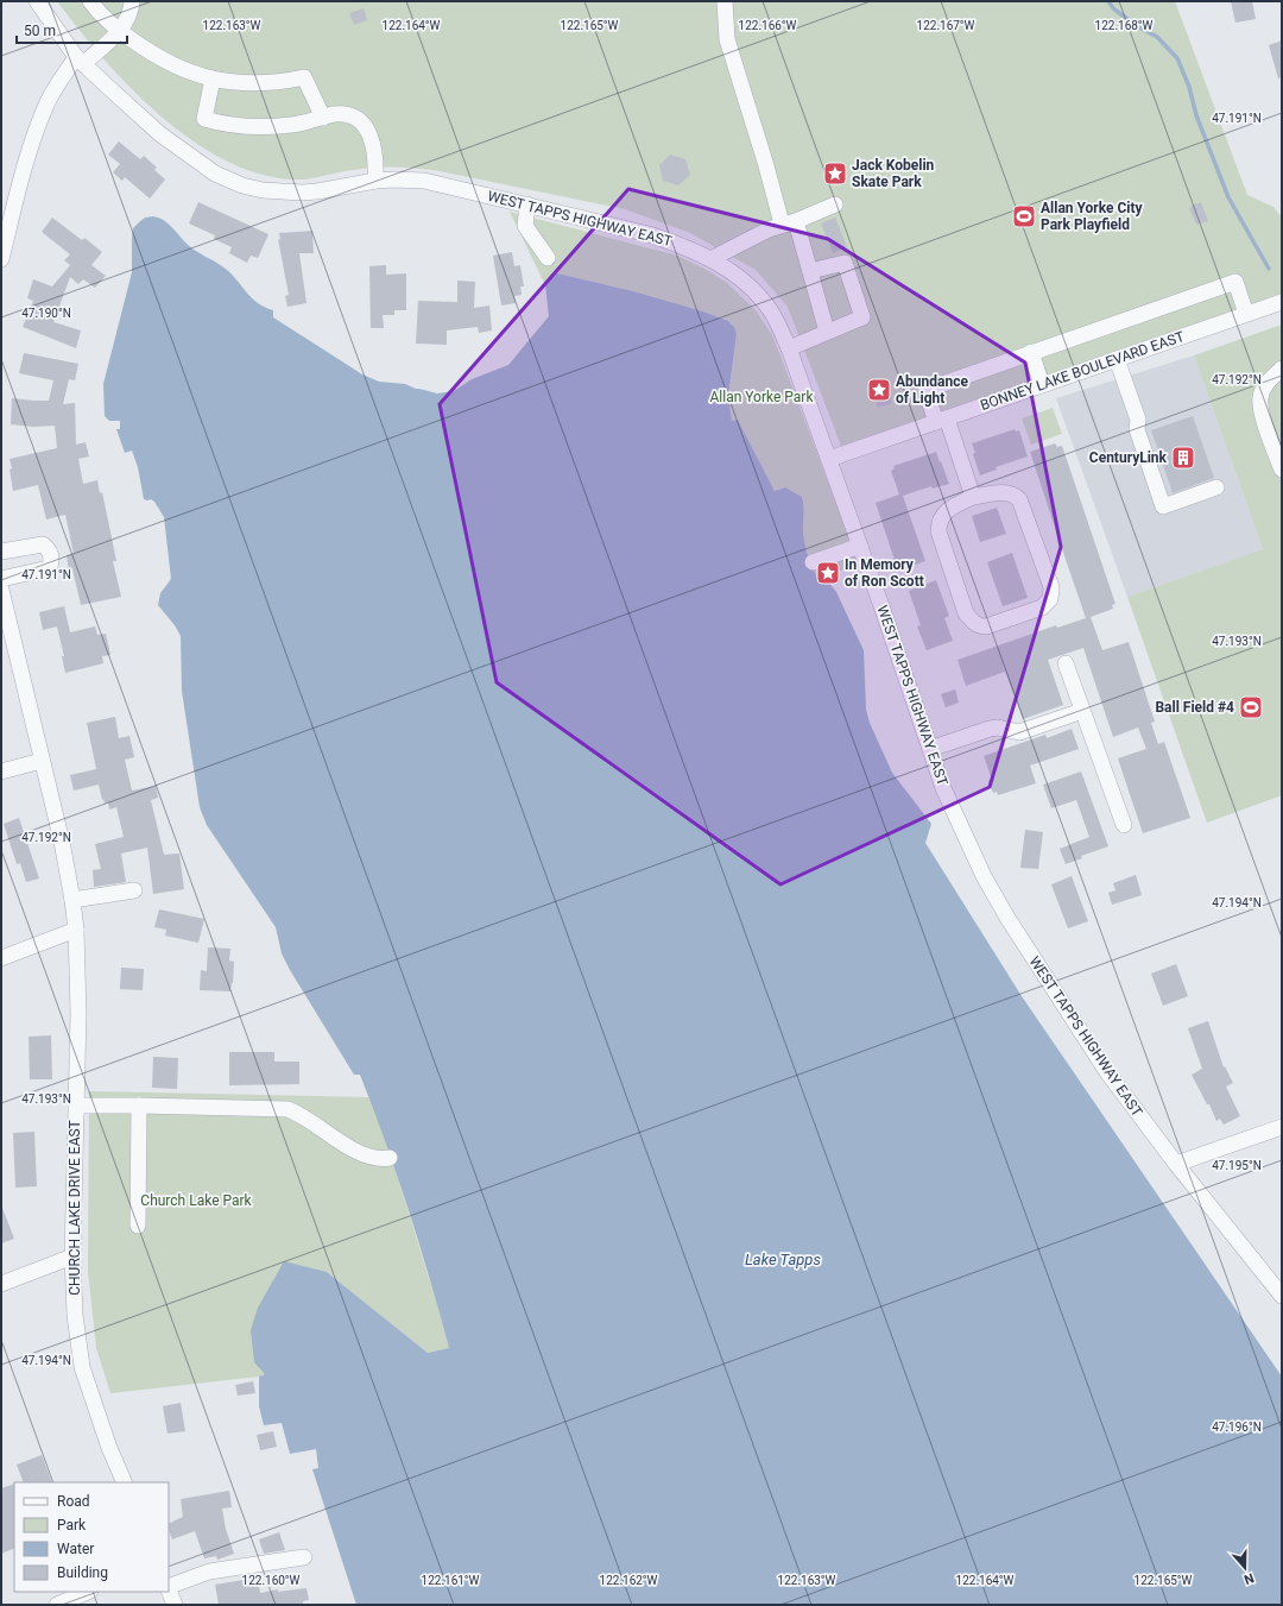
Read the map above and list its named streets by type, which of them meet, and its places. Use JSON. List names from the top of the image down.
{
  "streets": {
    "street": ["WEST TAPPS HIGHWAY EAST", "BONNEY LAKE BOULEVARD EAST", "CHURCH LAKE DRIVE EAST"]
  },
  "crossings": [
    ["WEST TAPPS HIGHWAY EAST", "BONNEY LAKE BOULEVARD EAST"]
  ],
  "water": ["Lake Tapps"],
  "parks": ["Allan Yorke Park", "Church Lake Park"],
  "places": {
    "place": ["Jack Kobelin Skate Park", "Abundance of Light", "In Memory of Ron Scott"],
    "sports": ["Allan Yorke City Park Playfield", "Ball Field #4"],
    "building": ["CenturyLink"]
  },
  "legend": [
    "Road",
    "Park",
    "Water",
    "Building"
  ],
  "scale_bar": "50 m",
  "north": "bottom",
  "coordinates": [
    "122.163°W",
    "122.164°W",
    "122.165°W",
    "122.167°W",
    "122.166°W",
    "122.168°W",
    "47.191°N",
    "47.190°N",
    "47.192°N",
    "47.193°N",
    "47.194°N",
    "47.195°N",
    "47.196°N",
    "122.160°W",
    "122.161°W",
    "122.162°W"
  ]
}
